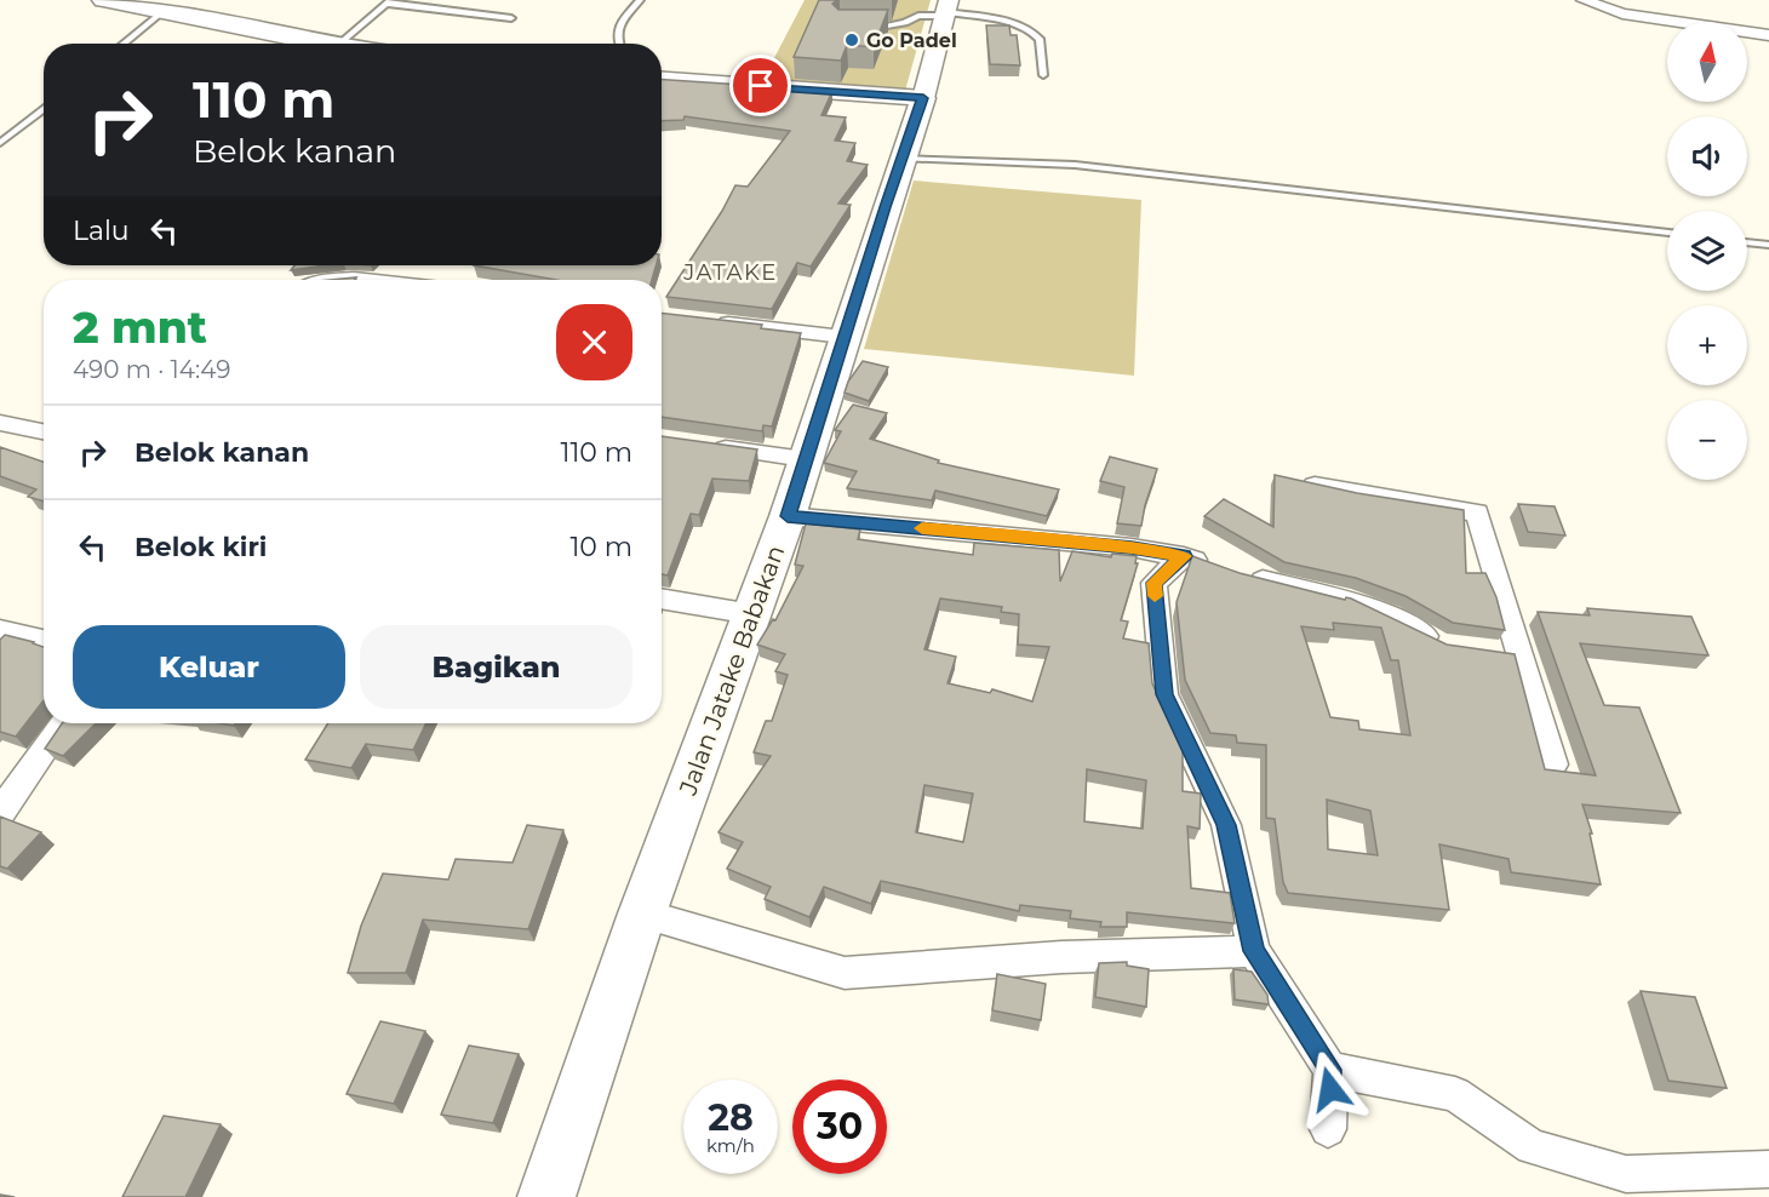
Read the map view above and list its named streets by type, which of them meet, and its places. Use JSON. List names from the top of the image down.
{
  "streets": {
    "main road": ["Jalan Jatake Babakan"]
  },
  "districts": ["JATAKE"],
  "places": ["Go Padel"],
  "north": "top",
  "page": {
    "map_buttons": ["+", "−"],
    "turn": ["110 m", "Belok kanan"],
    "then": "Lalu",
    "heading": ["2 mnt", "490 m · 14:49"],
    "list": [
      {
        "name": "Belok kanan",
        "value": "110 m"
      },
      {
        "name": "Belok kiri",
        "value": "10 m"
      }
    ],
    "buttons": ["Keluar", "Bagikan"],
    "speed": "28 km/h",
    "limit": "30"
  }
}
